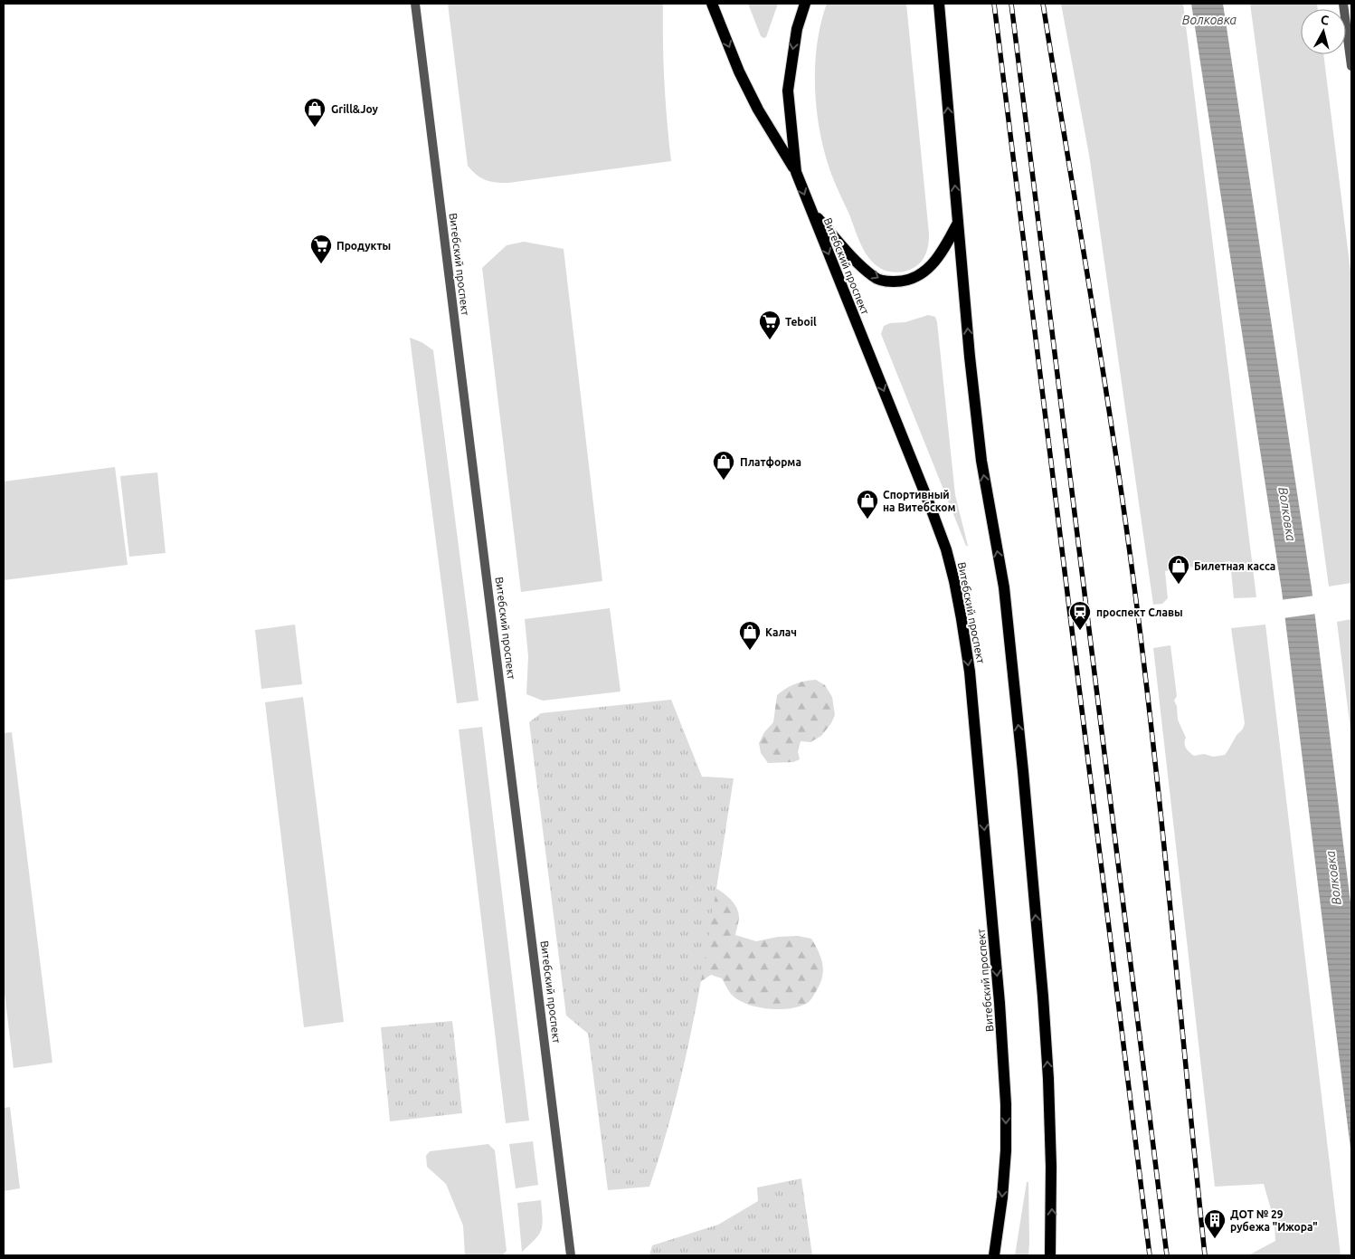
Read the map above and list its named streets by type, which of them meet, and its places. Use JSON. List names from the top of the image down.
{
  "streets": {
    "main road": ["Витебский проспект"]
  },
  "one_way": ["Витебский проспект"],
  "water": ["Волковка"],
  "places": {
    "shop": [
      "Grill&Joy",
      "Платформа",
      "Спортивный на Витебском",
      "Билетная касса",
      "Калач"
    ],
    "supermarket": ["Продукты", "Teboil"],
    "station": ["проспект Славы"],
    "building": ["ДОТ № 29 рубежа \"Ижора\""]
  },
  "north": "top"
}
